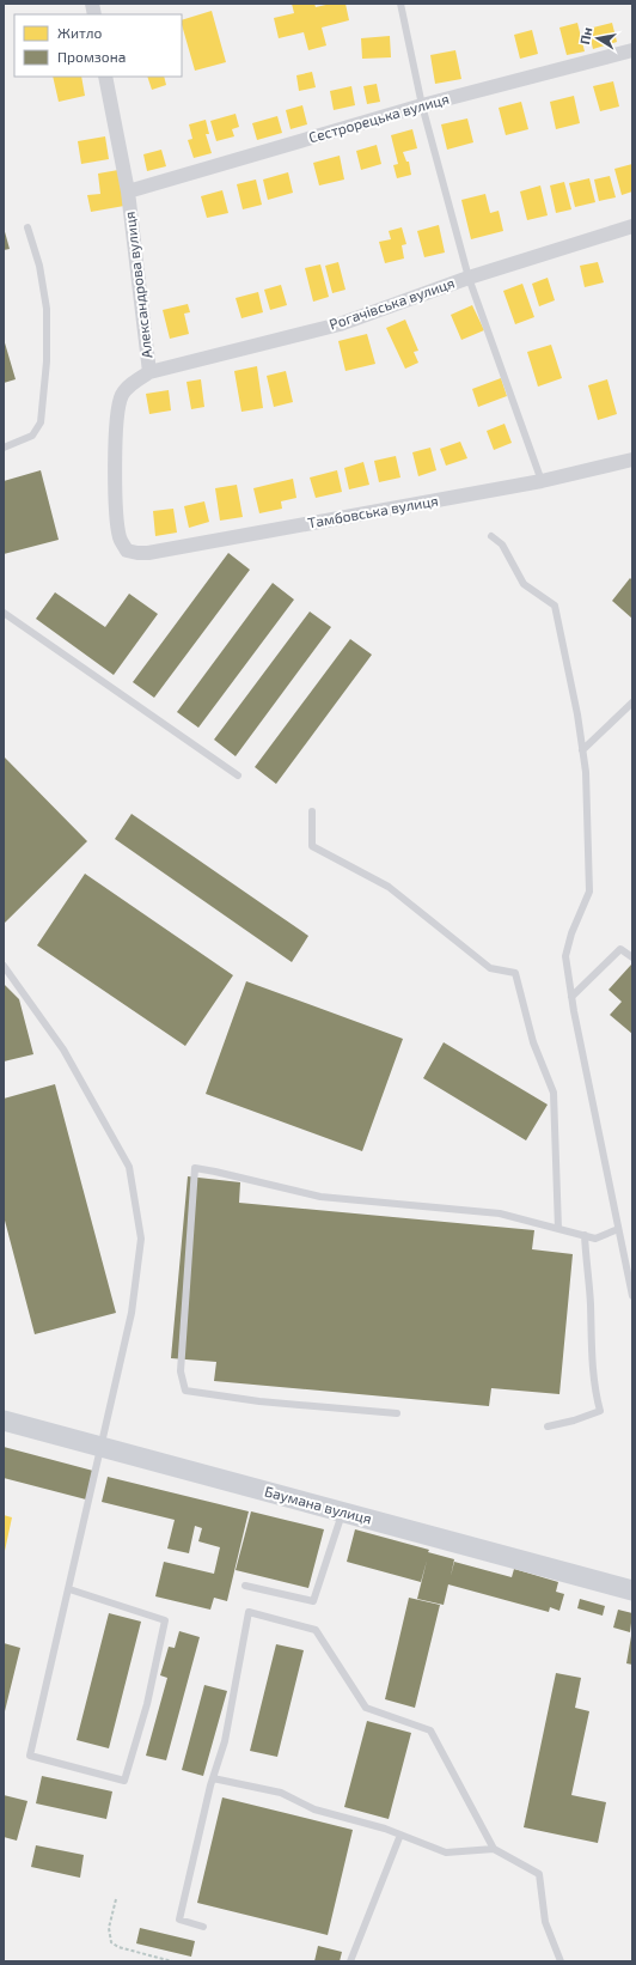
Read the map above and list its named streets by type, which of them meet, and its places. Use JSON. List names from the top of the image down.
{
  "streets": {
    "main road": ["Баумана вулиця"],
    "street": [
      "Сестрорецька вулиця",
      "Александрова вулиця",
      "Рогачівська вулиця",
      "Тамбовська вулиця"
    ]
  },
  "crossings": [
    ["Сестрорецька вулиця", "Александрова вулиця"],
    ["Александрова вулиця", "Рогачівська вулиця"],
    ["Александрова вулиця", "Тамбовська вулиця"]
  ],
  "legend": ["Житло", "Промзона"],
  "north": "left"
}
